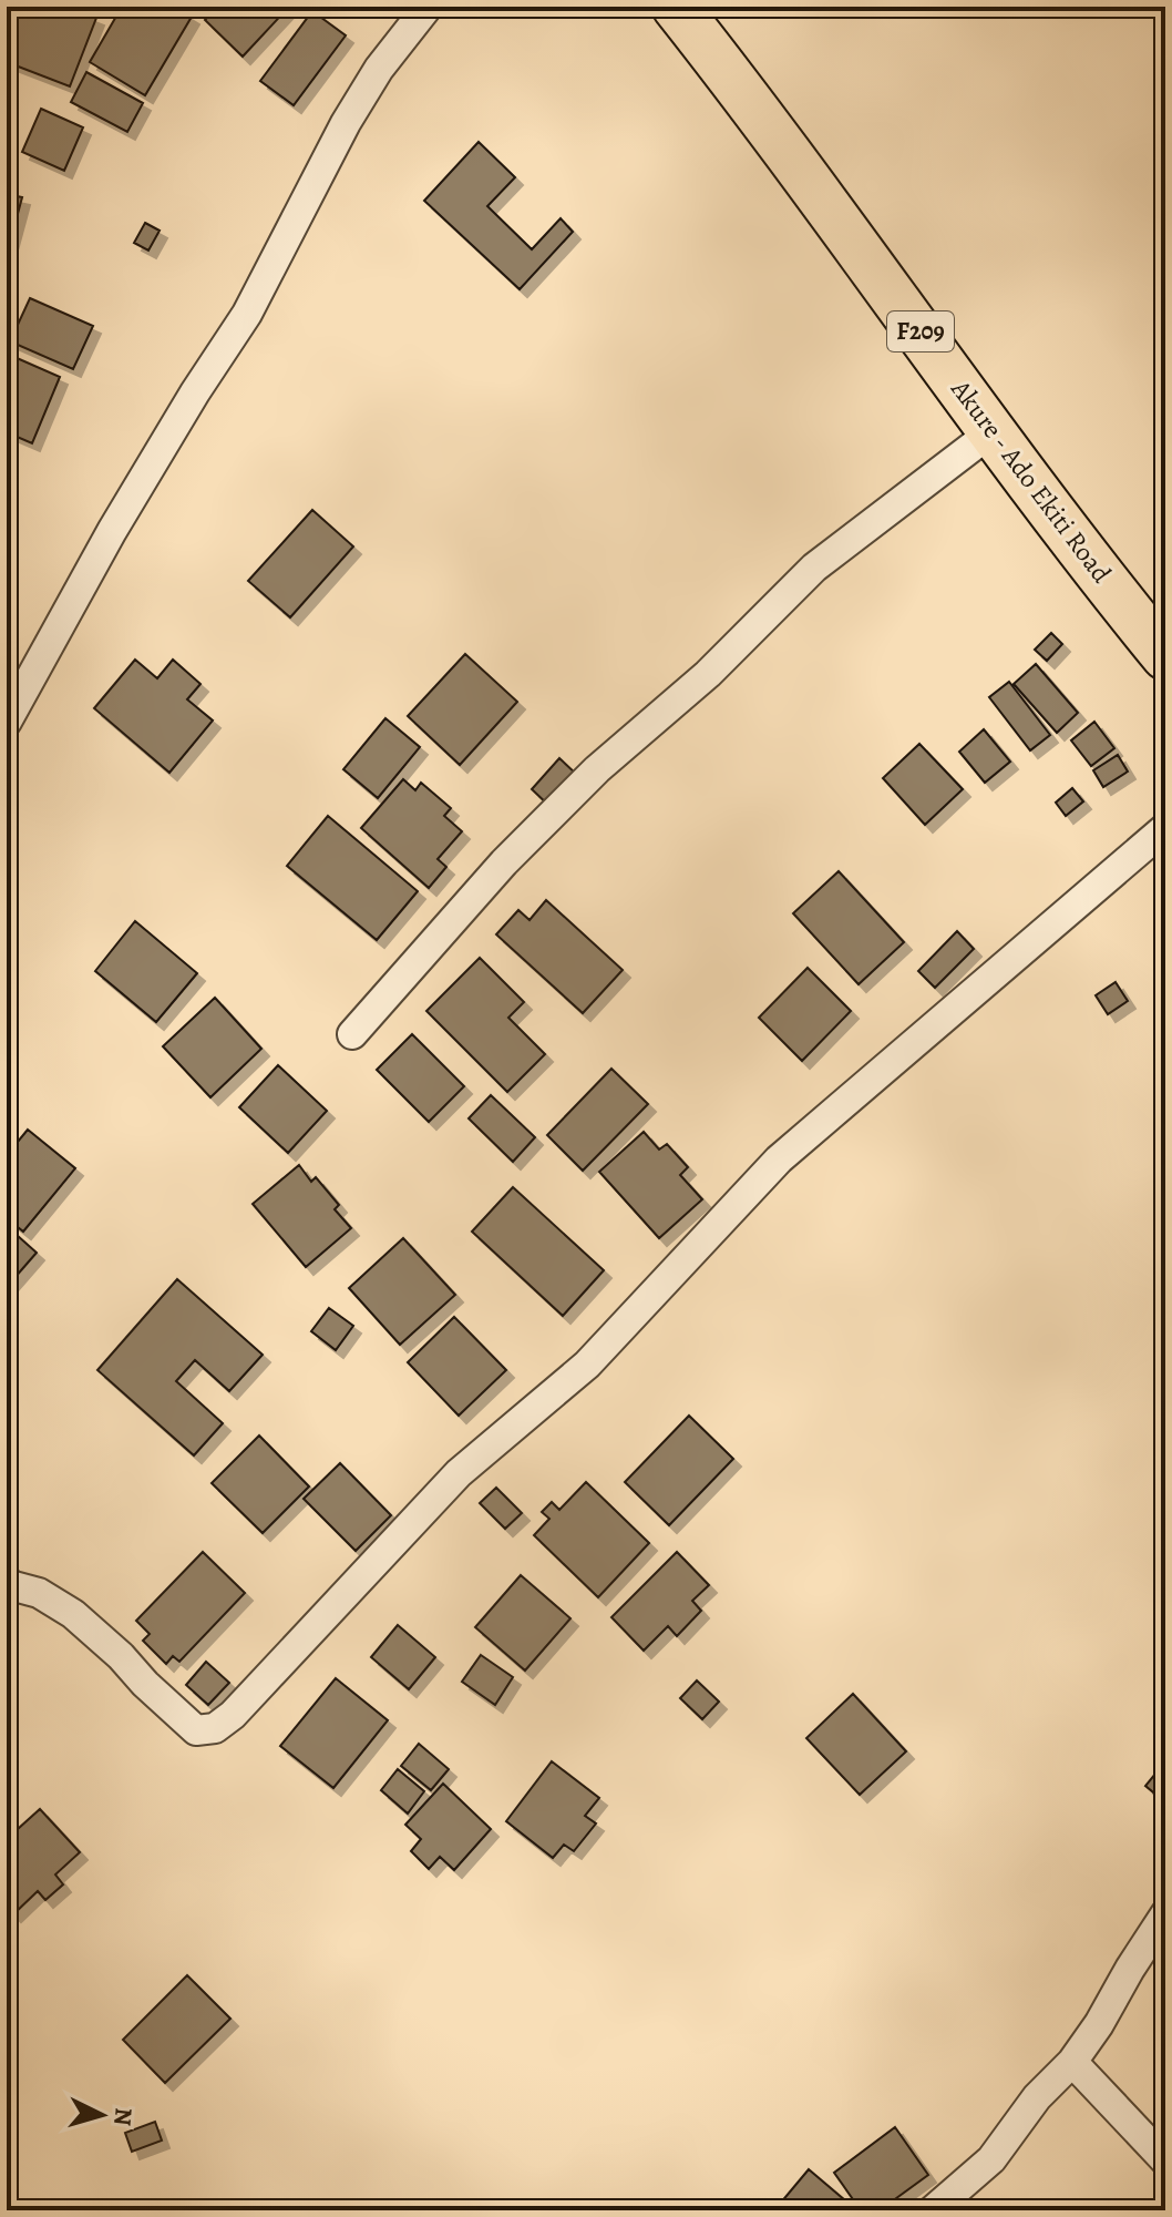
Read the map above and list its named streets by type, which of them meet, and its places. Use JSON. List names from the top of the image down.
{
  "streets": {
    "main road": ["F209", "Akure - Ado Ekiti Road"]
  },
  "north": "right"
}
